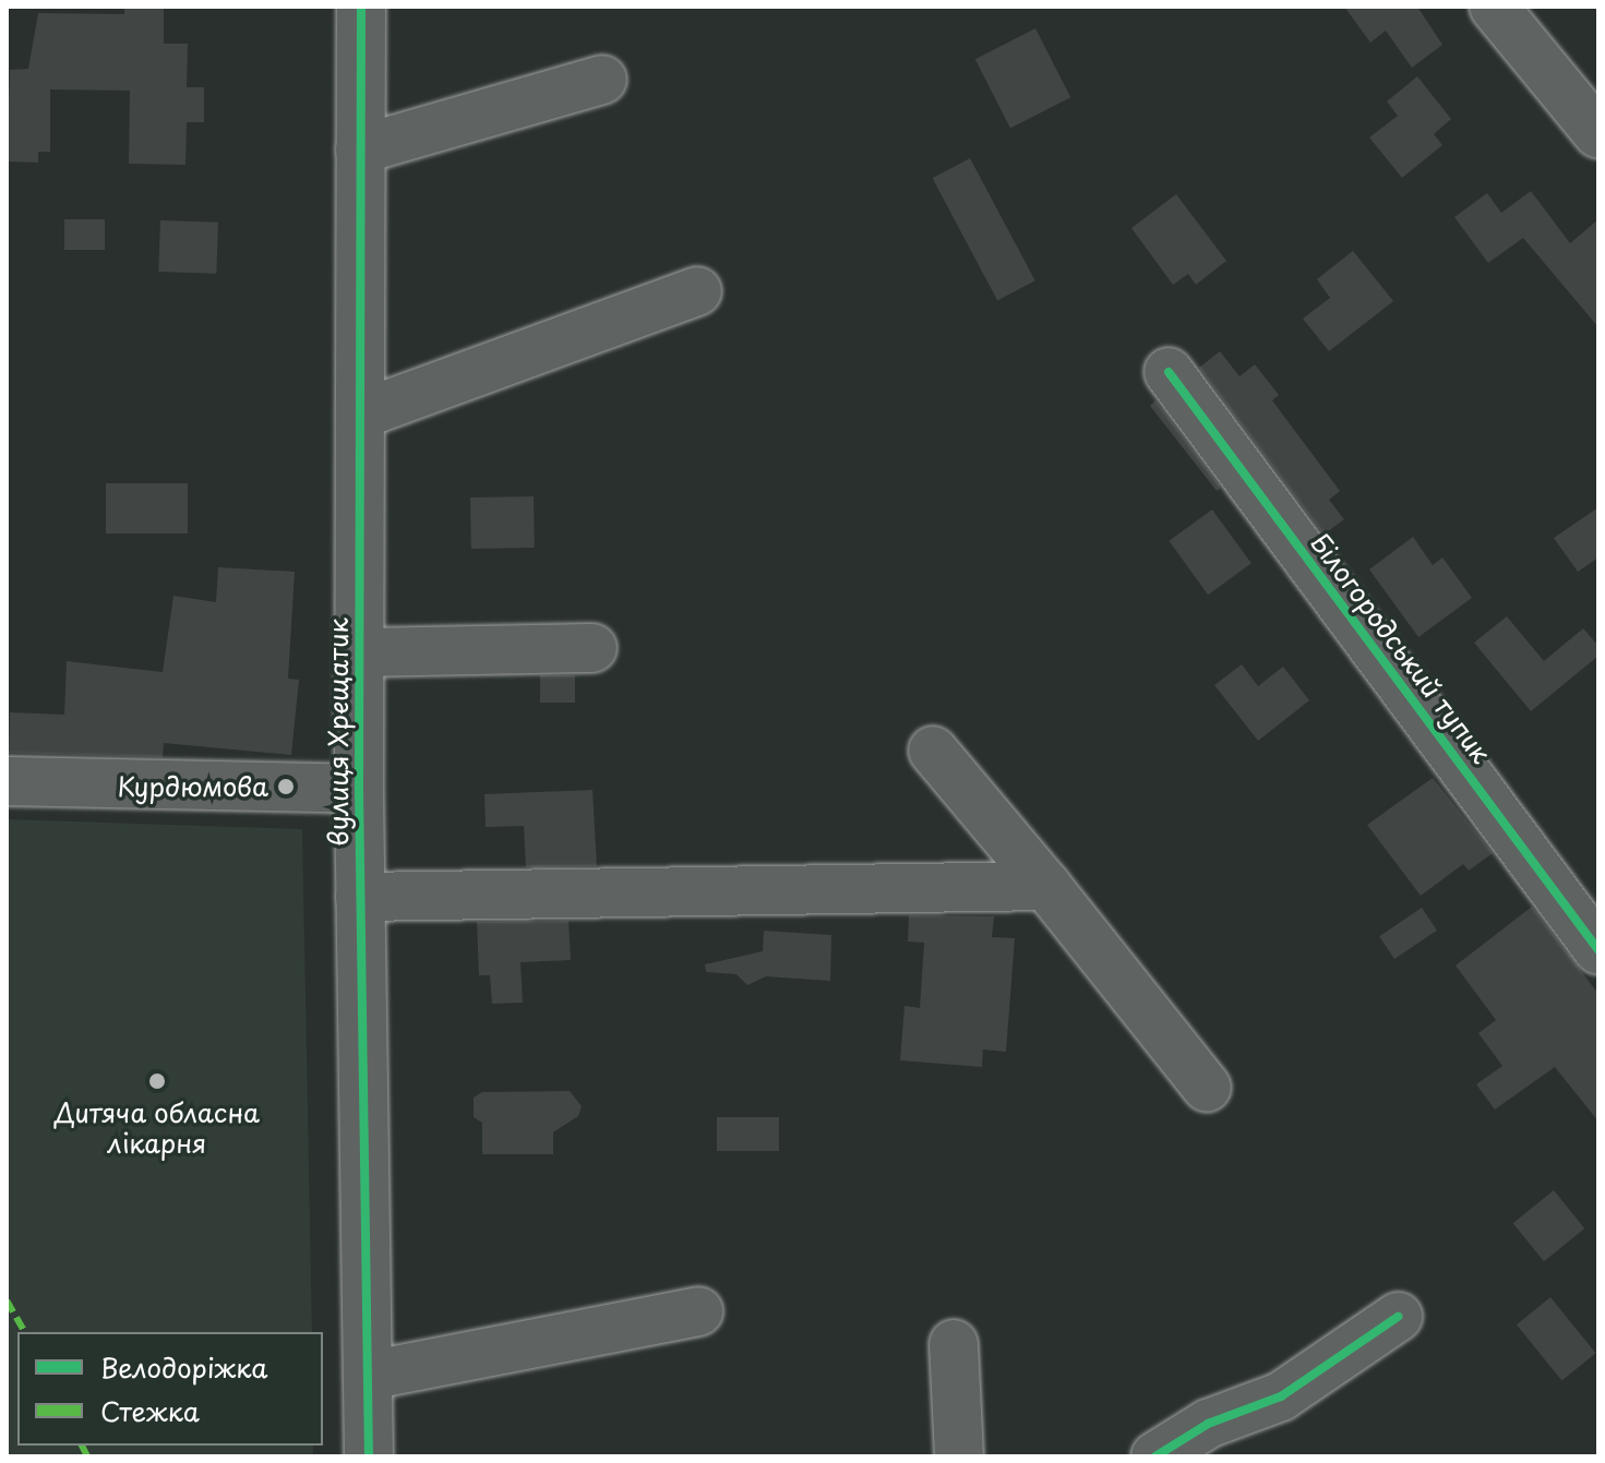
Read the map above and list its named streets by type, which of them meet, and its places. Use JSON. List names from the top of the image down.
{
  "streets": {
    "street": ["Білогородський тупик", "вулиця Хрещатик"]
  },
  "places": ["Курдюмова", "Дитяча обласна лікарня"],
  "legend": ["Велодоріжка", "Стежка"]
}
